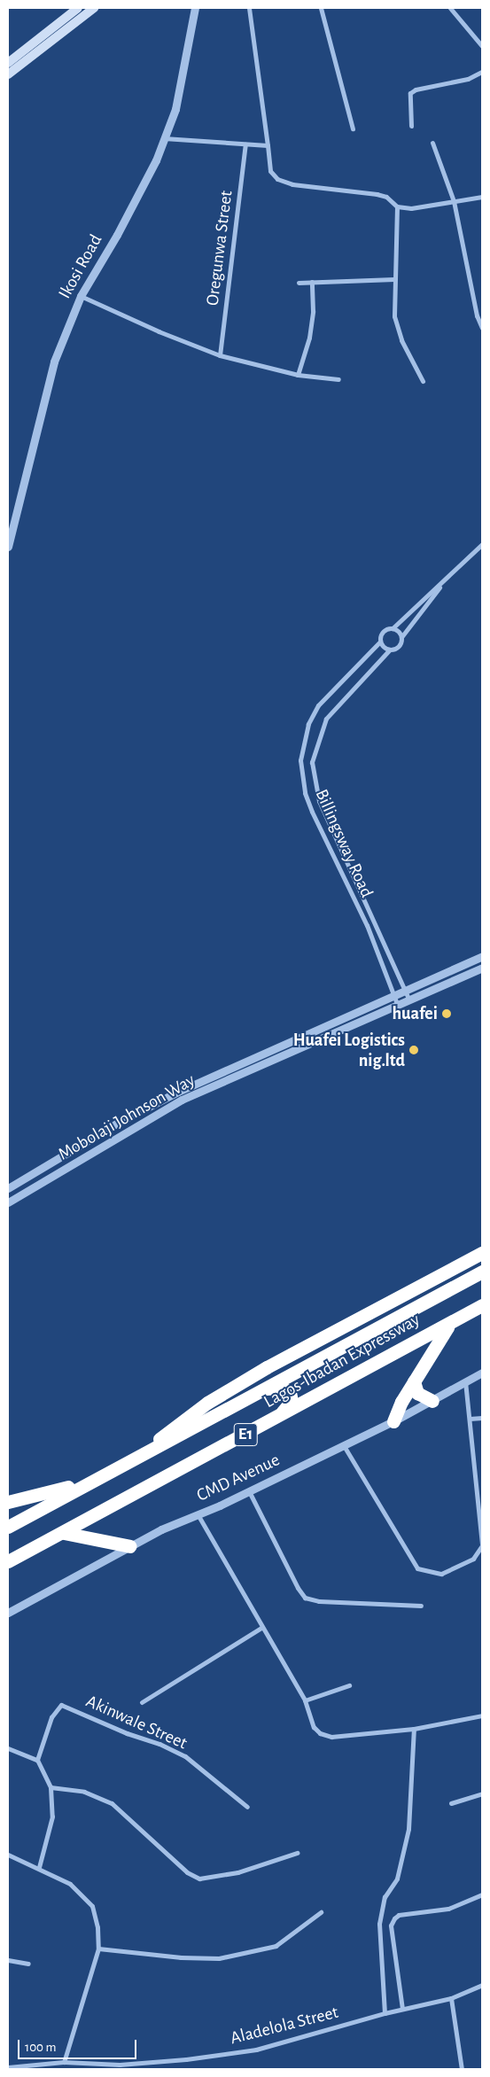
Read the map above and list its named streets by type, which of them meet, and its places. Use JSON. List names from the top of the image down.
{
  "streets": {
    "highway": ["Lagos-Ibadan Expressway", "E1"],
    "street": [
      "Oregunwa Street",
      "Ikosi Road",
      "Billingsway Road",
      "Mobolaji Johnson Way",
      "CMD Avenue",
      "Akinwale Street",
      "Aladelola Street"
    ]
  },
  "crossings": [
    ["Billingsway Road", "Mobolaji Johnson Way"]
  ],
  "places": ["huafei", "Huafei Logistics nig.ltd"],
  "scale_bar": "100 m"
}
